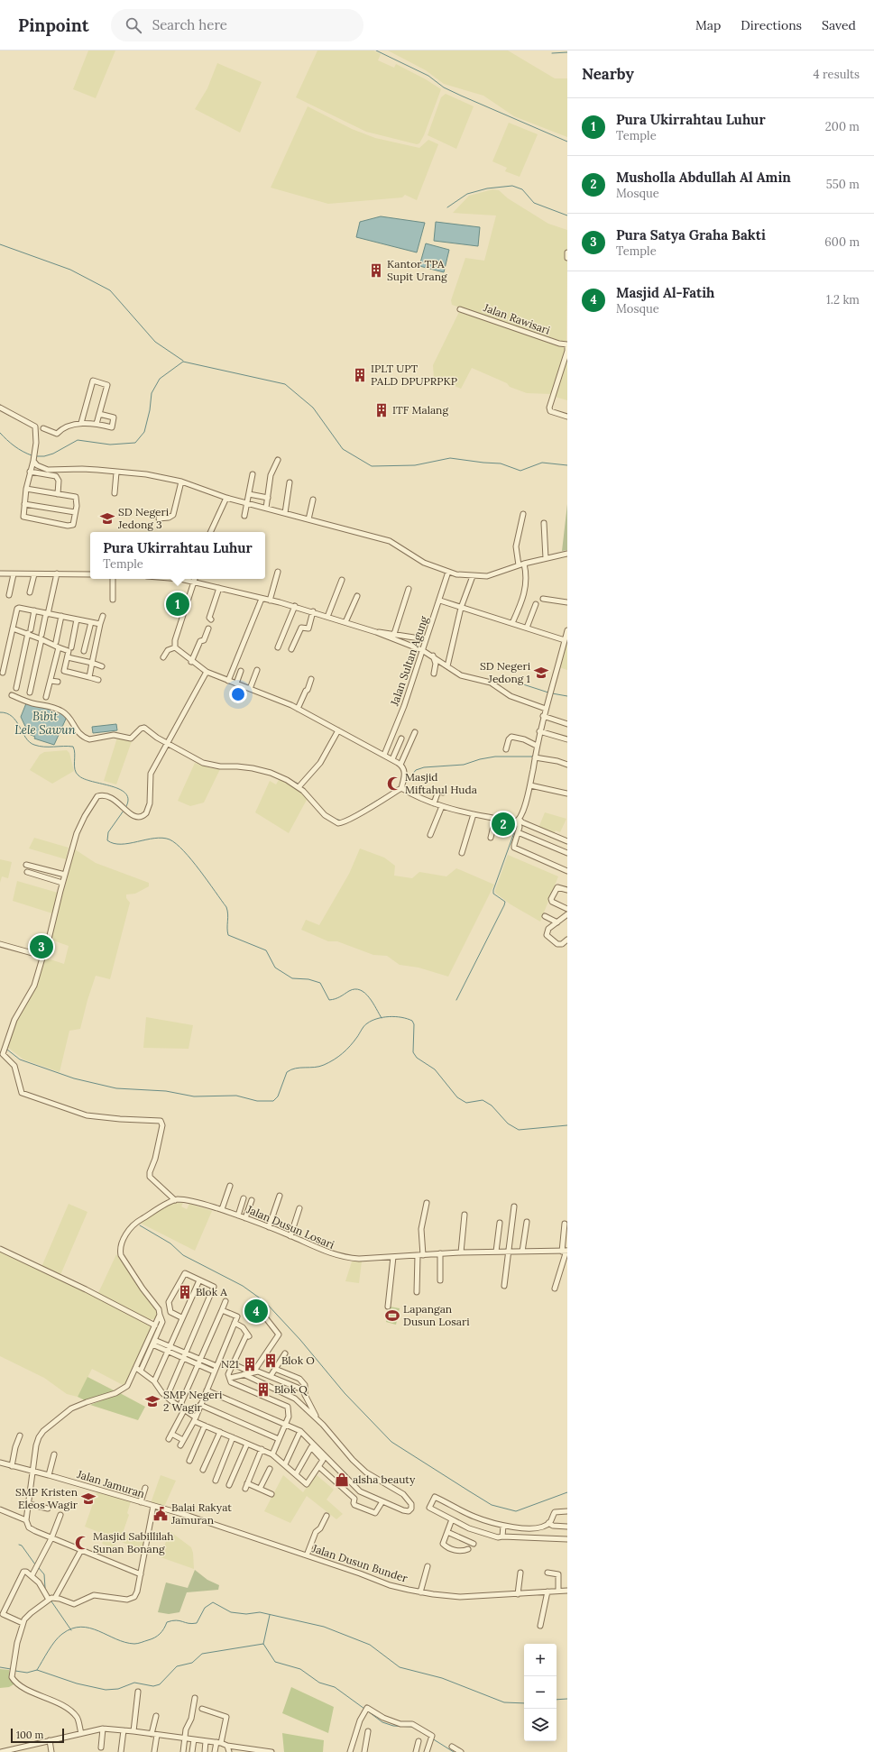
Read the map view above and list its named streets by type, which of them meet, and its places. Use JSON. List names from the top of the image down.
{
  "streets": {
    "street": [
      "Jalan Rawisari",
      "Jalan Sultan Agung",
      "Jalan Dusun Losari",
      "Jalan Jamuran",
      "Jalan Dusun Bunder"
    ]
  },
  "crossings": [
    ["Jalan Jamuran", "Jalan Dusun Bunder"]
  ],
  "water": ["Bibit Lele Sawun"],
  "places": {
    "building": [
      "Kantor TPA Supit Urang",
      "IPLT UPT PALD DPUPRPKP",
      "ITF Malang",
      "Blok A",
      "Blok O",
      "N21",
      "Blok Q"
    ],
    "school or university": [
      "SD Negeri Jedong 3",
      "SD Negeri Jedong 1",
      "SMP Negeri 2 Wagir",
      "SMP Kristen Eleos Wagir"
    ],
    "mosque": ["Masjid Miftahul Huda", "Masjid Sabillilah Sunan Bonang"],
    "sports": ["Lapangan Dusun Losari"],
    "shop": ["alsha beauty"],
    "public building": ["Balai Rakyat Jamuran"]
  },
  "scale_bar": "100 m",
  "page": {
    "header": "Pinpoint",
    "search": "Search here",
    "nav": ["Map", "Directions", "Saved"],
    "heading": ["Nearby", "4 results"],
    "list": [
      {
        "mark": "1",
        "name": "Pura Ukirrahtau Luhur",
        "note": "Temple",
        "value": "200 m"
      },
      {
        "mark": "2",
        "name": "Musholla Abdullah Al Amin",
        "note": "Mosque",
        "value": "550 m"
      },
      {
        "mark": "3",
        "name": "Pura Satya Graha Bakti",
        "note": "Temple",
        "value": "600 m"
      },
      {
        "mark": "4",
        "name": "Masjid Al-Fatih",
        "note": "Mosque",
        "value": "1.2 km"
      }
    ],
    "popup": ["Pura Ukirrahtau Luhur", "Temple"],
    "pins": [
      "1",
      "2",
      "3",
      "4"
    ],
    "map_buttons": ["+", "−"],
    "scale": "100 m"
  }
}
